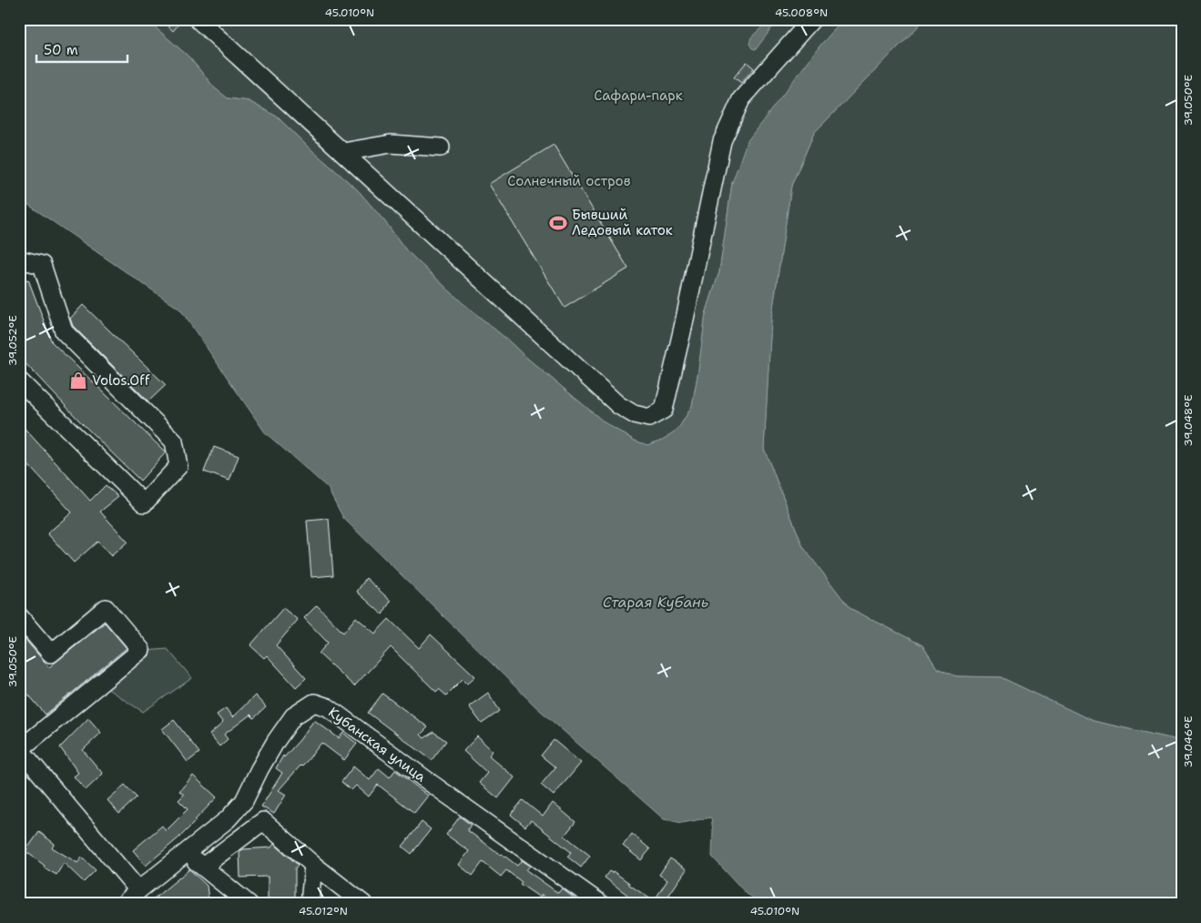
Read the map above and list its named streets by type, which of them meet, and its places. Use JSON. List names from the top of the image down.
{
  "streets": {
    "street": ["Кубанская улица"]
  },
  "water": ["Старая Кубань"],
  "parks": ["Сафари-парк", "Солнечный остров"],
  "places": {
    "sports": ["Бывший Ледовый каток"],
    "shop": ["Volos.Off"]
  },
  "scale_bar": "50 m",
  "coordinates": [
    "45.010°N",
    "45.008°N",
    "39.050°E",
    "39.052°E",
    "39.048°E",
    "39.046°E",
    "45.012°N"
  ]
}
